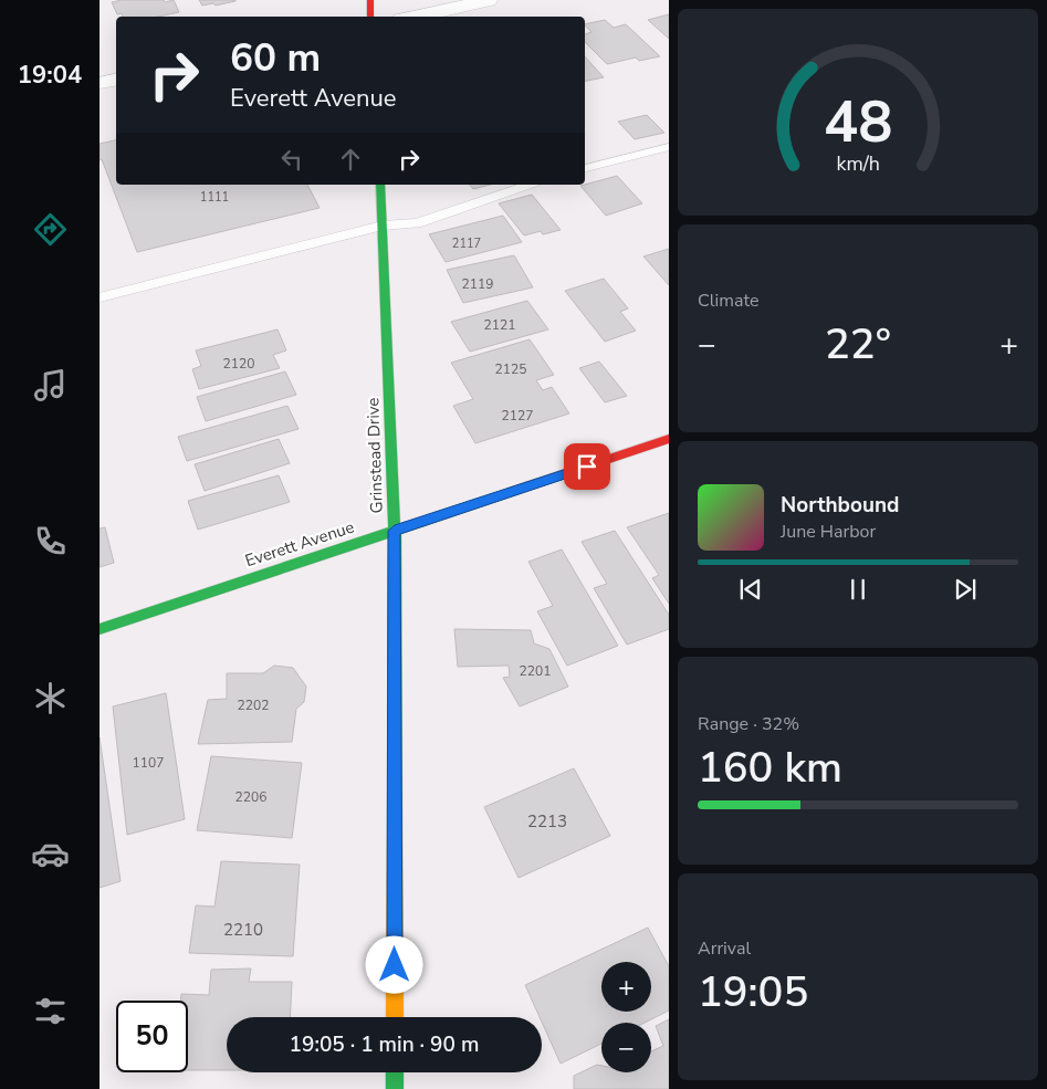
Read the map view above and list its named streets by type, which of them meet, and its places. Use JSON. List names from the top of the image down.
{
  "streets": {
    "main road": ["Grinstead Drive", "Everett Avenue"]
  },
  "crossings": [
    ["Grinstead Drive", "Everett Avenue"]
  ],
  "house_numbers": [
    "1111",
    "2117",
    "2119",
    "2121",
    "2120",
    "2125",
    "2127",
    "2201",
    "2202",
    "1107",
    "2206",
    "2213",
    "2210"
  ],
  "page": {
    "tabs": "19:04",
    "turn": ["60 m", "Everett Avenue"],
    "tile": [
      "Climate",
      ["Range · 32%", "160 km"],
      ["Arrival", "19:05"]
    ],
    "heat": ["−", "22°", "+"],
    "song": ["Northbound", "June Harbor"],
    "map_buttons": ["+", "−"],
    "limit": "50",
    "trip": "19:05 · 1 min · 90 m",
    "gauge": ["48", "km/h"]
  }
}
